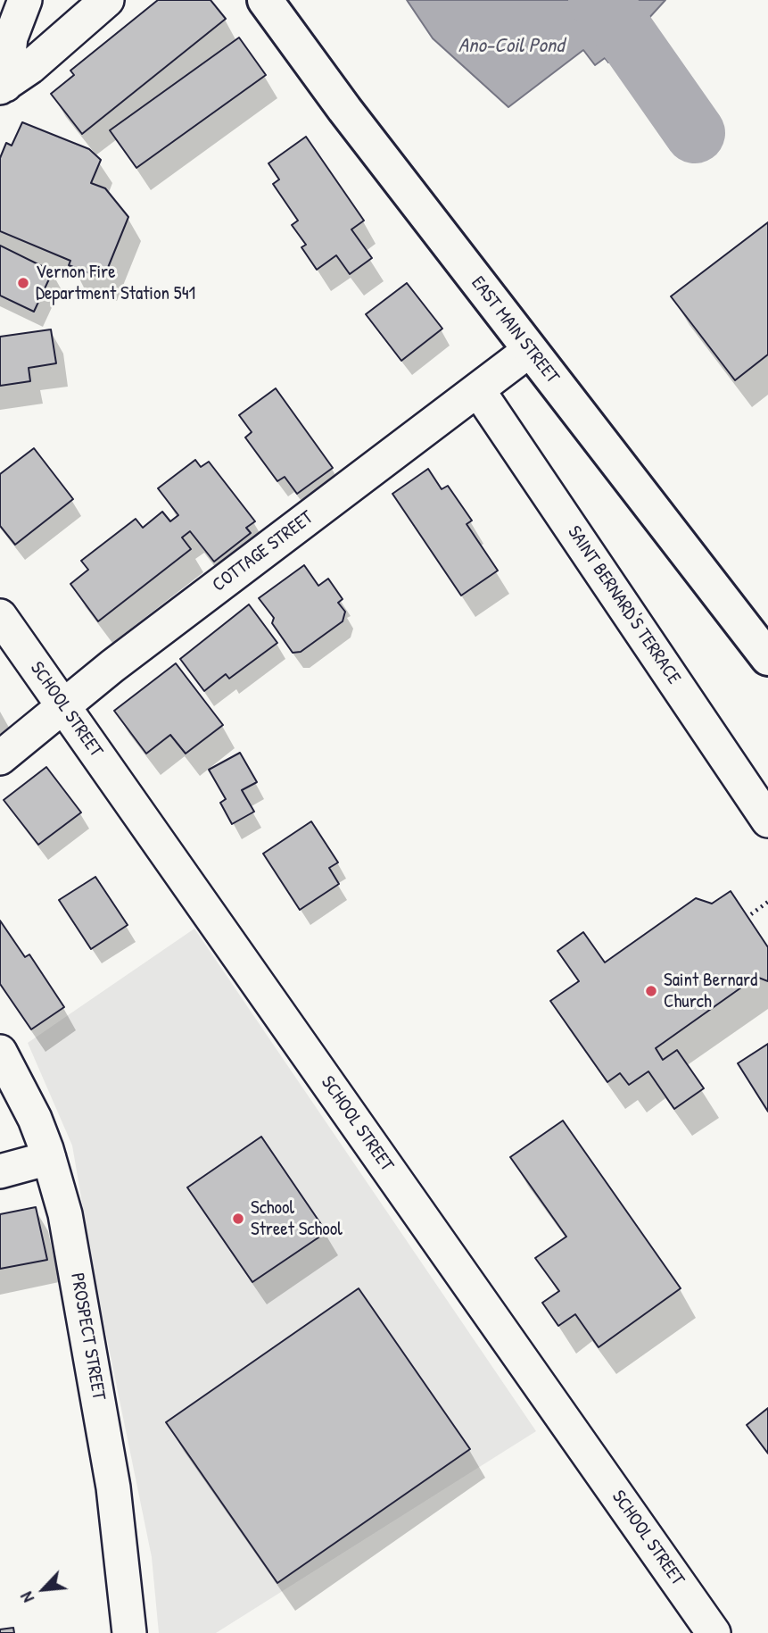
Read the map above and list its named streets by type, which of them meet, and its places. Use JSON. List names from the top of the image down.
{
  "streets": {
    "main road": ["EAST MAIN STREET"],
    "street": [
      "COTTAGE STREET",
      "SAINT BERNARD'S TERRACE",
      "SCHOOL STREET",
      "PROSPECT STREET"
    ]
  },
  "crossings": [
    ["EAST MAIN STREET", "COTTAGE STREET"],
    ["COTTAGE STREET", "SAINT BERNARD'S TERRACE"],
    ["COTTAGE STREET", "SCHOOL STREET"]
  ],
  "water": ["Ano-Coil Pond"],
  "places": ["Vernon Fire Department Station 541", "Saint Bernard Church", "School Street School"],
  "north": "bottom left"
}
